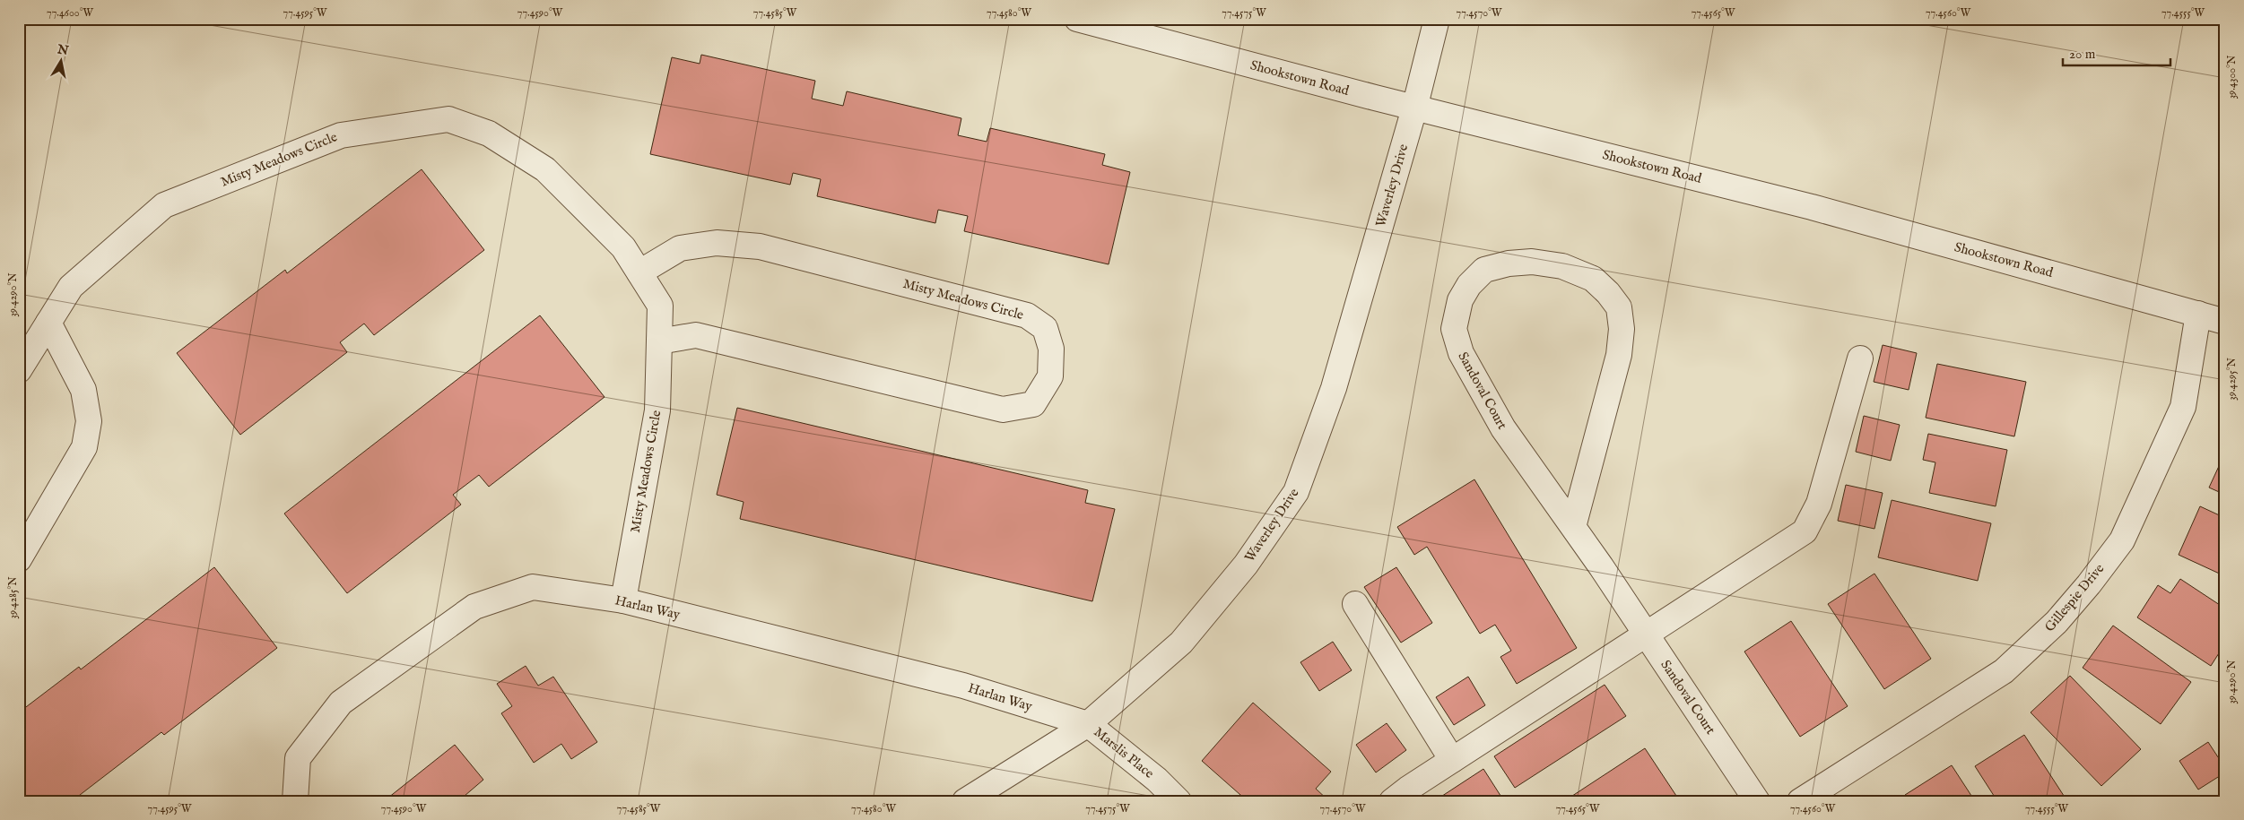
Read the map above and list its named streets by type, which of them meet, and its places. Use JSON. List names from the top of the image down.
{
  "streets": {
    "street": [
      "Shookstown Road",
      "Misty Meadows Circle",
      "Waverley Drive",
      "Sandoval Court",
      "Gillespie Drive",
      "Harlan Way",
      "Marslis Place"
    ]
  },
  "crossings": [
    ["Shookstown Road", "Waverley Drive"],
    ["Shookstown Road", "Gillespie Drive"],
    ["Misty Meadows Circle", "Harlan Way"],
    ["Waverley Drive", "Harlan Way"],
    ["Waverley Drive", "Marslis Place"],
    ["Harlan Way", "Marslis Place"]
  ],
  "scale_bar": "20 m",
  "north": "top",
  "coordinates": [
    "77.4600°W",
    "77.4595°W",
    "77.4590°W",
    "77.4585°W",
    "77.4580°W",
    "77.4575°W",
    "77.4570°W",
    "77.4565°W",
    "77.4560°W",
    "77.4555°W",
    "39.4300°N",
    "39.4290°N",
    "39.4295°N",
    "39.4285°N"
  ]
}
